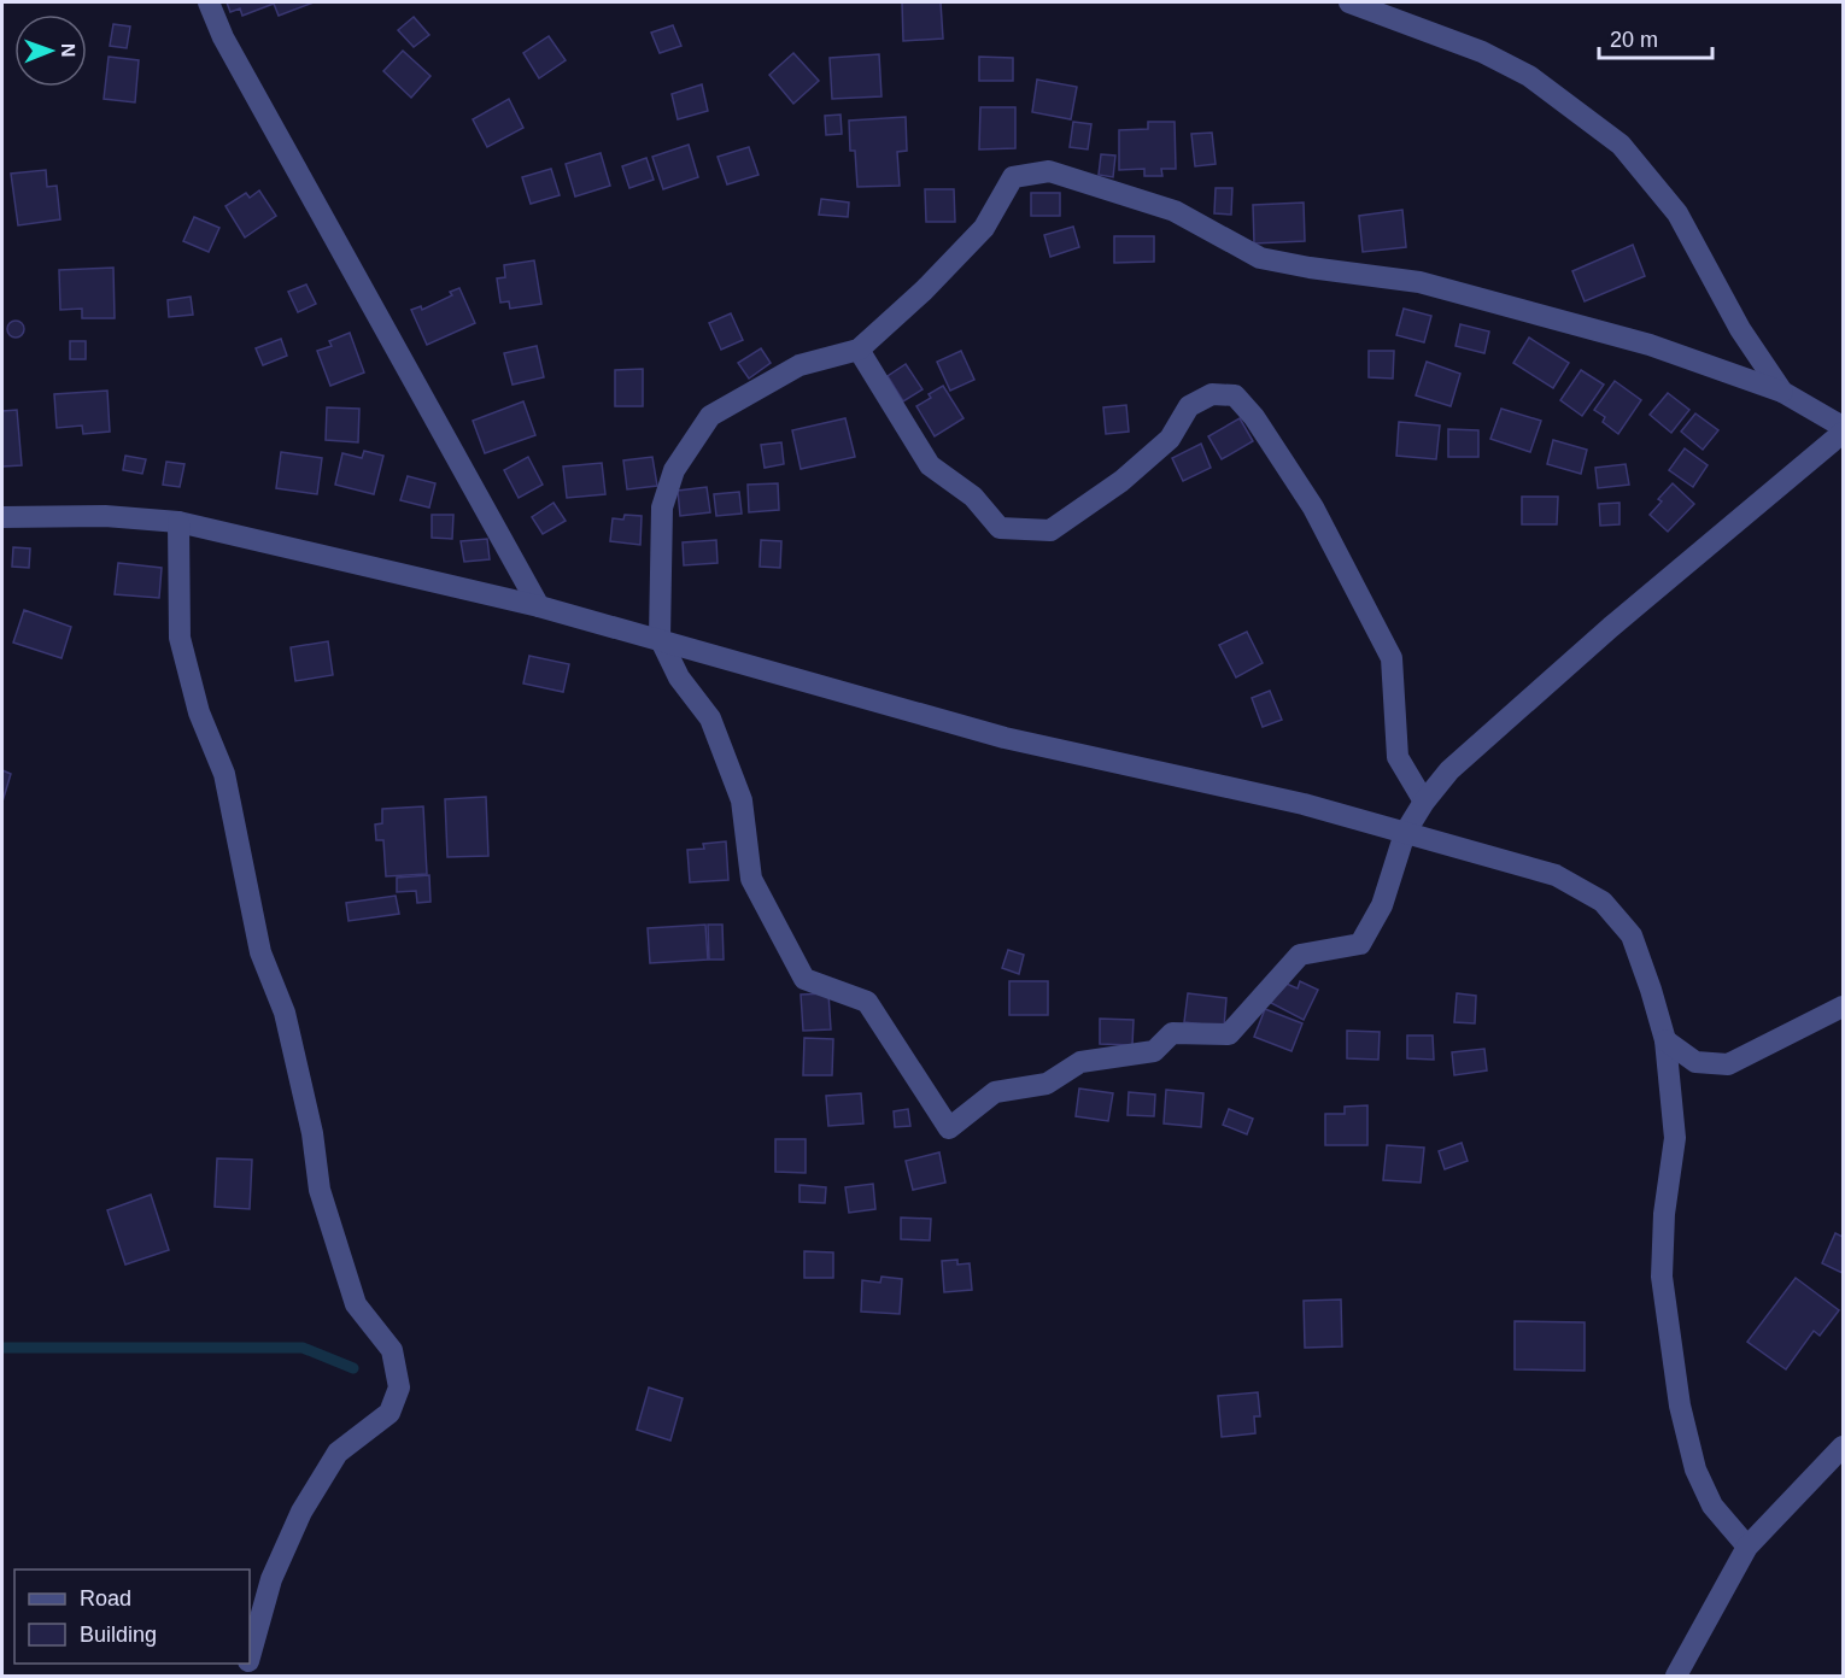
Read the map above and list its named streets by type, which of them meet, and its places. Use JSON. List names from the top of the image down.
{
  "legend": ["Road", "Building"],
  "scale_bar": "20 m",
  "north": "right"
}
